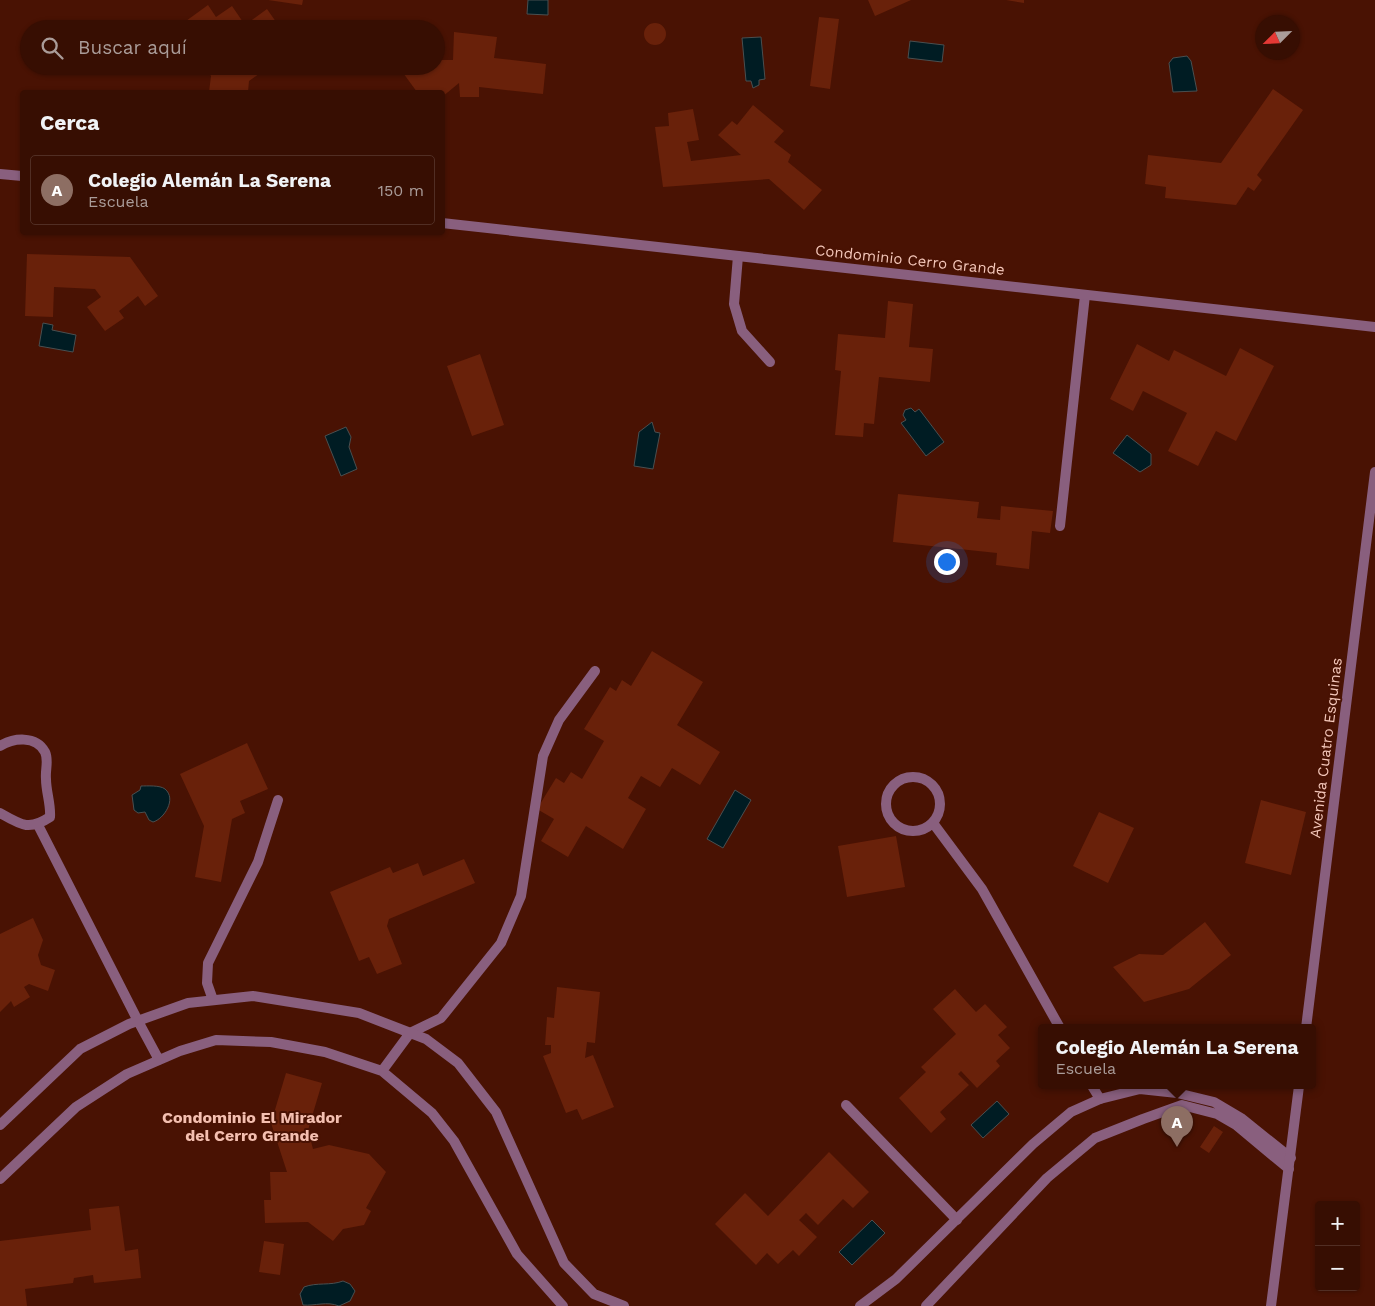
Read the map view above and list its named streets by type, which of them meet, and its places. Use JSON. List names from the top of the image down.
{
  "streets": {
    "street": ["Condominio Cerro Grande", "Avenida Cuatro Esquinas"]
  },
  "districts": ["Condominio El Mirador del Cerro Grande"],
  "north": "bottom left",
  "page": {
    "search": "Buscar aquí",
    "heading": "Cerca",
    "list": [
      {
        "mark": "A",
        "name": "Colegio Alemán La Serena",
        "note": "Escuela",
        "value": "150 m"
      }
    ],
    "popup": ["Colegio Alemán La Serena", "Escuela"],
    "pins": "A",
    "map_buttons": ["+", "−"]
  }
}
